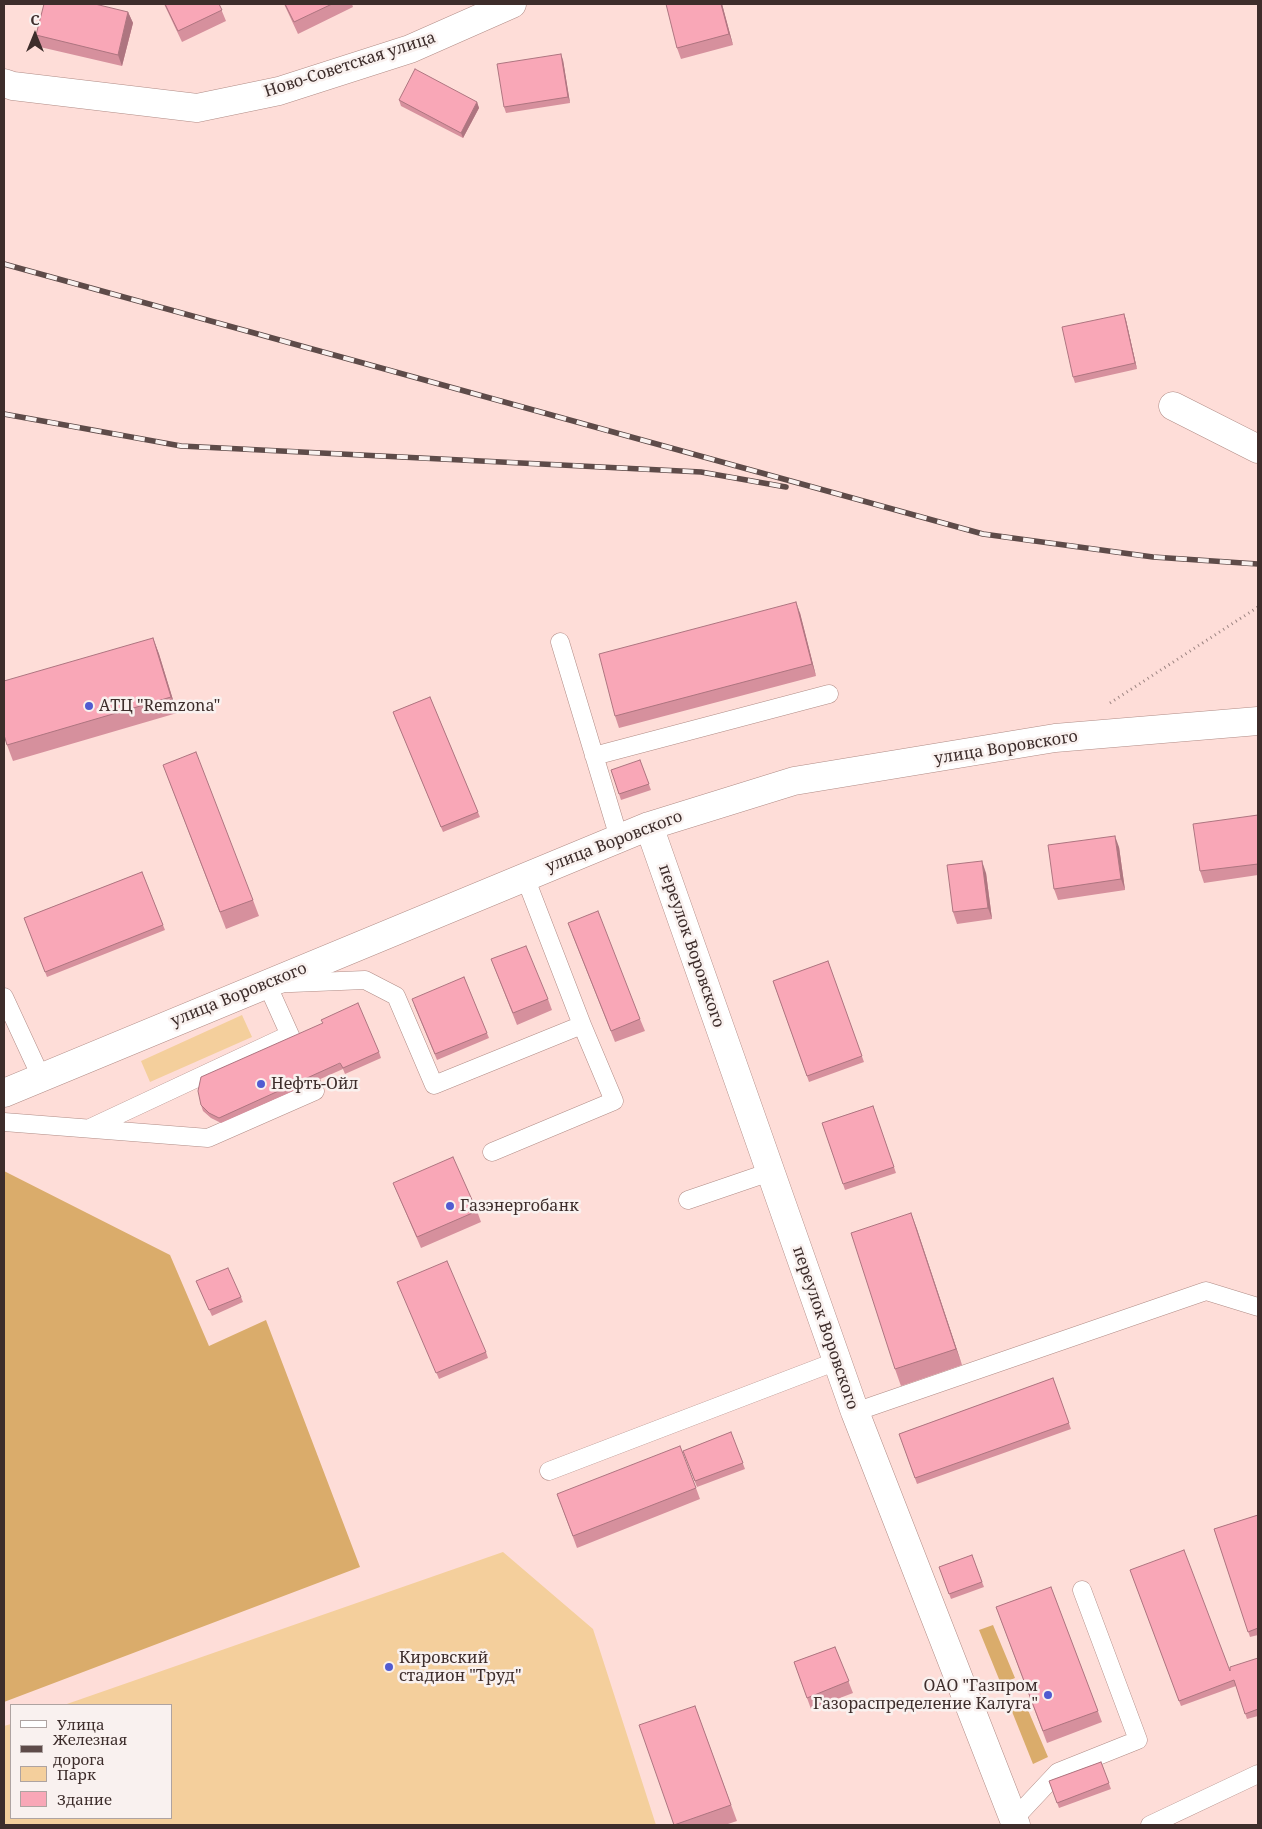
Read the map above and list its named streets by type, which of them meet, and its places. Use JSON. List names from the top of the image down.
{
  "streets": {
    "street": ["Ново-Советская улица", "улица Воровского", "переулок Воровского"]
  },
  "crossings": [
    ["улица Воровского", "переулок Воровского"]
  ],
  "places": [
    "АТЦ \"Remzona\"",
    "Нефть-Ойл",
    "Газэнергобанк",
    "Кировский стадион \"Труд\"",
    "ОАО \"Газпром Газораспределение Калуга\""
  ],
  "legend": [
    "Улица",
    "Железная дорога",
    "Парк",
    "Здание"
  ],
  "north": "top"
}
